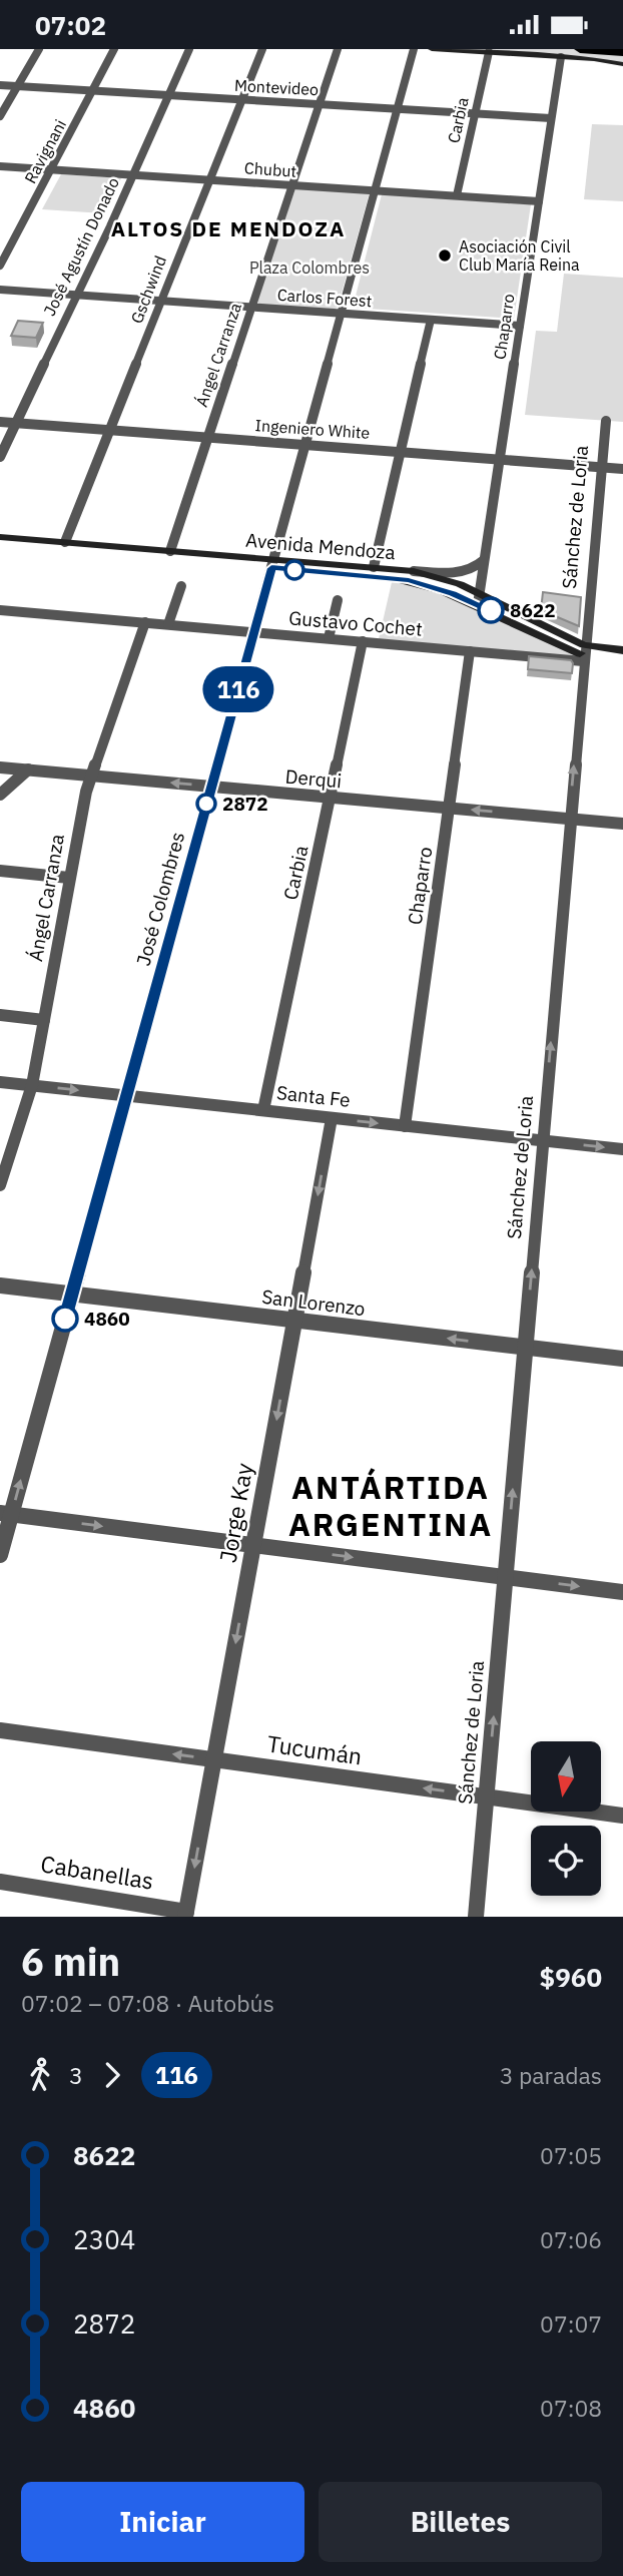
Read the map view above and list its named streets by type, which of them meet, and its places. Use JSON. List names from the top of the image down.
{
  "streets": {
    "main road": ["Avenida Mendoza"],
    "street": [
      "Montevideo",
      "Carbia",
      "Ravignani",
      "Chubut",
      "José Agustín Donado",
      "Gschwind",
      "Carlos Forest",
      "Chaparro",
      "Ángel Carranza",
      "Ingeniero White",
      "Sánchez de Loria",
      "Gustavo Cochet",
      "Derqui",
      "José Colombres",
      "Santa Fe",
      "San Lorenzo",
      "Jorge Kay",
      "Tucumán",
      "Cabanellas"
    ]
  },
  "crossings": [
    ["Montevideo", "Carbia"],
    ["Montevideo", "Ravignani"],
    ["Montevideo", "José Agustín Donado"],
    ["Montevideo", "Gschwind"],
    ["Montevideo", "Chaparro"],
    ["Montevideo", "Ángel Carranza"],
    ["Montevideo", "José Colombres"],
    ["Carbia", "Chubut"],
    ["Carbia", "Gustavo Cochet"],
    ["Carbia", "Derqui"],
    ["Carbia", "Santa Fe"],
    ["Ravignani", "Chubut"],
    ["Chubut", "José Agustín Donado"],
    ["Chubut", "Gschwind"],
    ["Chubut", "Chaparro"],
    ["Chubut", "Ángel Carranza"],
    ["Chubut", "José Colombres"],
    ["José Agustín Donado", "Carlos Forest"],
    ["José Agustín Donado", "Ingeniero White"],
    ["Gschwind", "Carlos Forest"],
    ["Gschwind", "Ingeniero White"],
    ["Gschwind", "Avenida Mendoza"],
    ["Carlos Forest", "Chaparro"],
    ["Carlos Forest", "Ángel Carranza"],
    ["Carlos Forest", "José Colombres"],
    ["Chaparro", "Ingeniero White"],
    ["Chaparro", "Avenida Mendoza"],
    ["Chaparro", "Gustavo Cochet"],
    ["Chaparro", "Derqui"],
    ["Chaparro", "Santa Fe"],
    ["Ángel Carranza", "Ingeniero White"],
    ["Ángel Carranza", "Avenida Mendoza"],
    ["Ángel Carranza", "Gustavo Cochet"],
    ["Ángel Carranza", "Derqui"],
    ["Ángel Carranza", "Santa Fe"],
    ["Ingeniero White", "Sánchez de Loria"],
    ["Ingeniero White", "José Colombres"],
    ["Sánchez de Loria", "Avenida Mendoza"],
    ["Sánchez de Loria", "Gustavo Cochet"],
    ["Sánchez de Loria", "Derqui"],
    ["Sánchez de Loria", "Santa Fe"],
    ["Sánchez de Loria", "San Lorenzo"],
    ["Sánchez de Loria", "Tucumán"],
    ["Avenida Mendoza", "Gustavo Cochet"],
    ["Avenida Mendoza", "José Colombres"],
    ["Gustavo Cochet", "José Colombres"],
    ["Derqui", "José Colombres"],
    ["José Colombres", "Santa Fe"],
    ["José Colombres", "San Lorenzo"],
    ["Santa Fe", "Jorge Kay"],
    ["San Lorenzo", "Jorge Kay"],
    ["Jorge Kay", "Tucumán"],
    ["Jorge Kay", "Cabanellas"]
  ],
  "one_way": [
    "Sánchez de Loria",
    "Derqui",
    "Santa Fe",
    "San Lorenzo",
    "Jorge Kay",
    "Tucumán"
  ],
  "districts": ["ALTOS DE MENDOZA", "ANTÁRTIDA ARGENTINA"],
  "parks": ["Plaza Colombres"],
  "places": [
    "Asociación Civil Club María Reina",
    "8622",
    "2872",
    "4860"
  ],
  "lines": ["bus line 116"],
  "north": "bottom",
  "page": {
    "status": "07:02",
    "on_map": "116",
    "heading": ["6 min", "07:02 – 07:08 · Autobús", "$960"],
    "legs": ["3", "116", "3 paradas"],
    "list": [
      {
        "name": "8622",
        "value": "07:05"
      },
      {
        "name": "2304",
        "value": "07:06"
      },
      {
        "name": "2872",
        "value": "07:07"
      },
      {
        "name": "4860",
        "value": "07:08"
      }
    ],
    "buttons": ["Iniciar", "Billetes"]
  }
}
